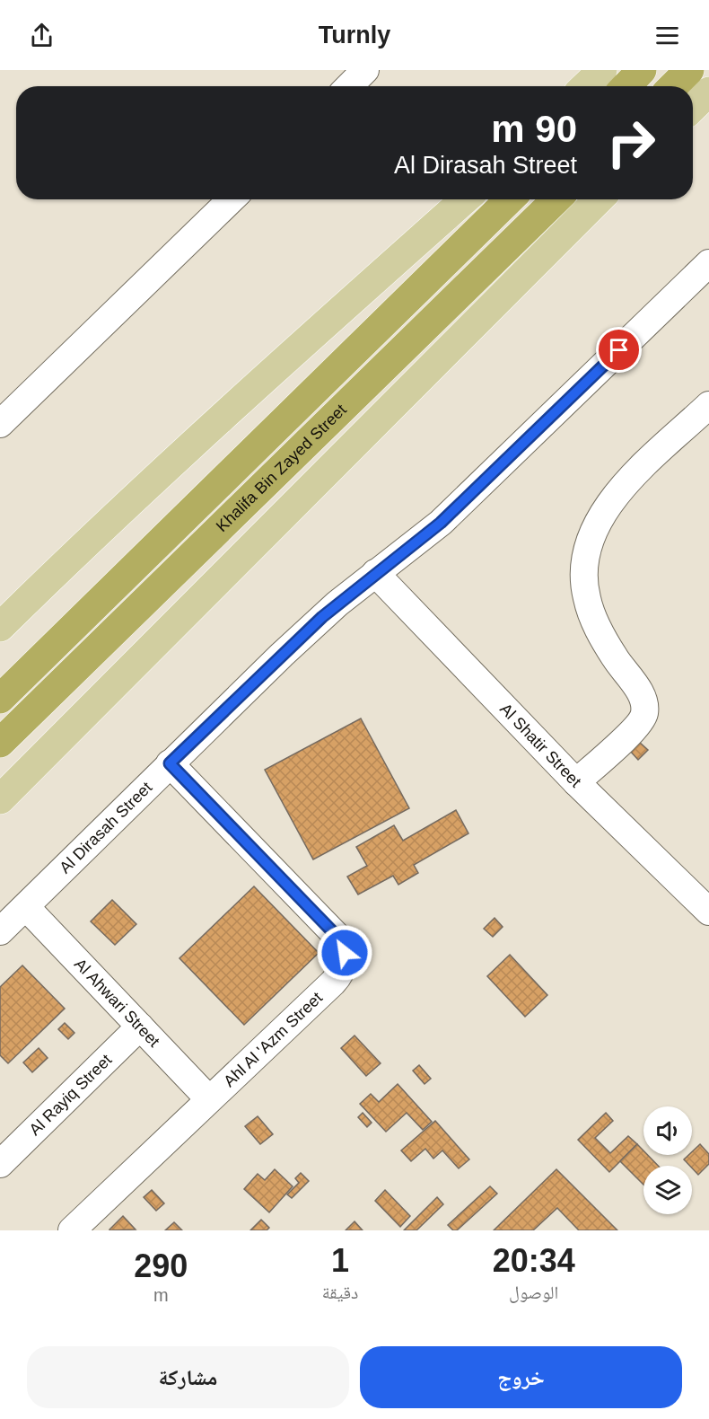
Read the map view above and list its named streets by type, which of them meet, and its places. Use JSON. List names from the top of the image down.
{
  "streets": {
    "highway": ["Khalifa Bin Zayed Street"],
    "street": [
      "Al Shatir Street",
      "Al Dirasah Street",
      "Al Ahwari Street",
      "Ahl Al 'Azm Street",
      "Al Rayiq Street"
    ]
  },
  "crossings": [
    ["Al Shatir Street", "Al Dirasah Street"],
    ["Al Dirasah Street", "Al Ahwari Street"],
    ["Al Dirasah Street", "Ahl Al 'Azm Street"],
    ["Al Ahwari Street", "Ahl Al 'Azm Street"],
    ["Al Ahwari Street", "Al Rayiq Street"]
  ],
  "page": {
    "header": "Turnly",
    "turn": ["90 m", "Al Dirasah Street"],
    "eta": [
      "20:34",
      "الوصول",
      "1",
      "دقيقة",
      "290",
      "m"
    ],
    "buttons": ["خروج", "مشاركة"]
  }
}
